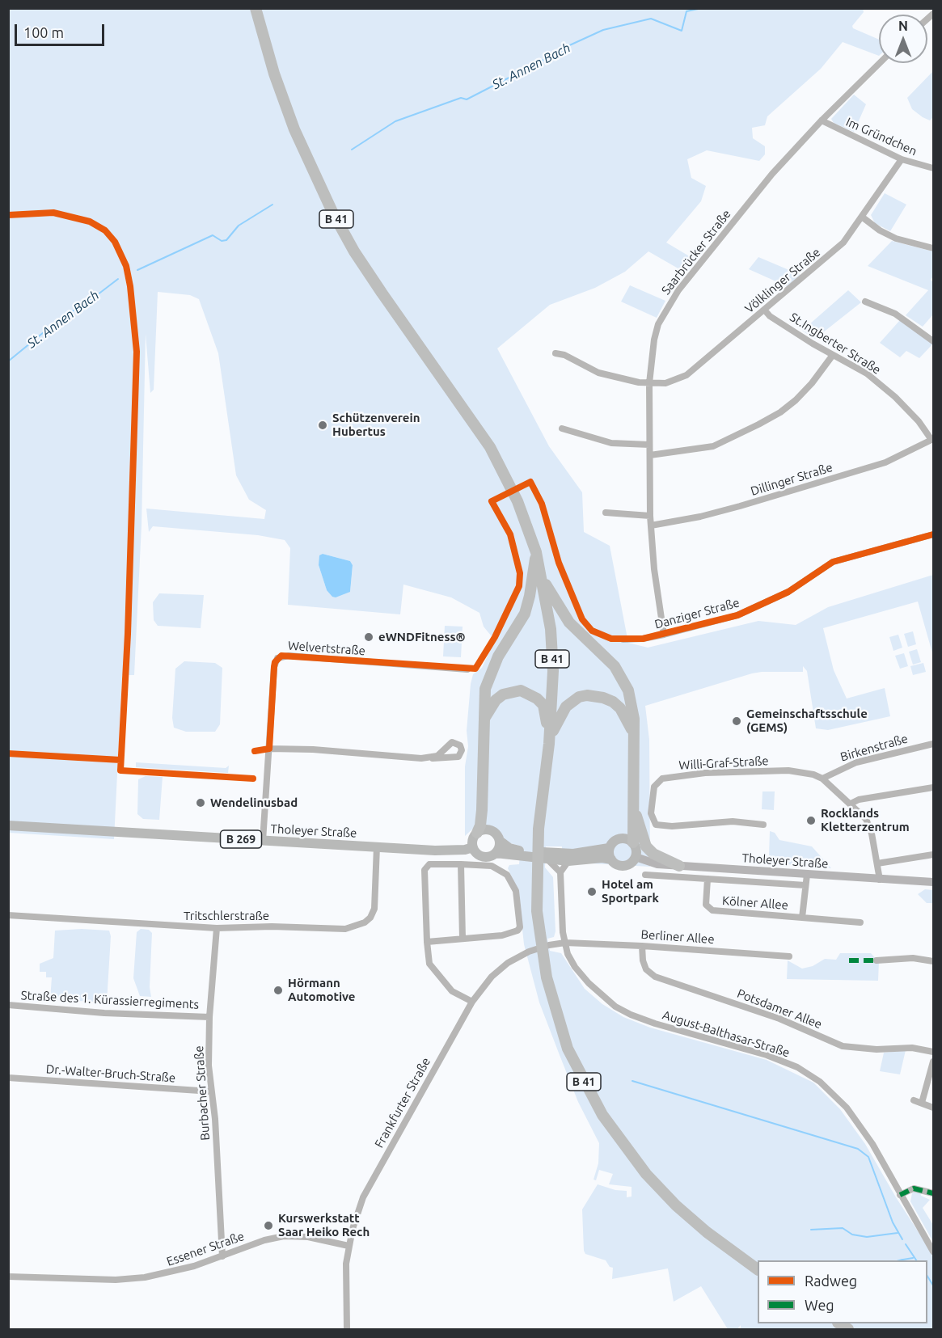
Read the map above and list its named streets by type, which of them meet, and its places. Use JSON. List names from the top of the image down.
{
  "streets": {
    "highway": ["B 41"],
    "main road": ["Tholeyer Straße", "B 269"],
    "street": [
      "Im Gründchen",
      "Saarbrücker Straße",
      "Völklinger Straße",
      "St.Ingberter Straße",
      "Dillinger Straße",
      "Danziger Straße",
      "Welvertstraße",
      "Birkenstraße",
      "Willi-Graf-Straße",
      "Kölner Allee",
      "Tritschlerstraße",
      "Berliner Allee",
      "Straße des 1. Kürassierregiments",
      "Potsdamer Allee",
      "August-Balthasar-Straße",
      "Dr.-Walter-Bruch-Straße",
      "Burbacher Straße",
      "Frankfurter Straße",
      "Essener Straße"
    ]
  },
  "crossings": [
    ["Im Gründchen", "Saarbrücker Straße"],
    ["Im Gründchen", "Völklinger Straße"],
    ["Saarbrücker Straße", "Völklinger Straße"],
    ["Saarbrücker Straße", "Dillinger Straße"],
    ["Saarbrücker Straße", "Danziger Straße"],
    ["Völklinger Straße", "St.Ingberter Straße"],
    ["St.Ingberter Straße", "Dillinger Straße"],
    ["Welvertstraße", "Tholeyer Straße"],
    ["Birkenstraße", "Willi-Graf-Straße"],
    ["Willi-Graf-Straße", "Tholeyer Straße"],
    ["Tholeyer Straße", "B 269"],
    ["Tholeyer Straße", "Kölner Allee"],
    ["Tholeyer Straße", "Tritschlerstraße"],
    ["Tritschlerstraße", "Burbacher Straße"],
    ["Berliner Allee", "Potsdamer Allee"],
    ["Berliner Allee", "August-Balthasar-Straße"],
    ["Berliner Allee", "Frankfurter Straße"],
    ["Straße des 1. Kürassierregiments", "Burbacher Straße"],
    ["August-Balthasar-Straße", "Frankfurter Straße"],
    ["Dr.-Walter-Bruch-Straße", "Burbacher Straße"],
    ["Burbacher Straße", "Essener Straße"],
    ["Frankfurter Straße", "Essener Straße"]
  ],
  "water": ["St. Annen Bach"],
  "places": [
    "Schützenverein Hubertus",
    "eWNDFitness®",
    "Gemeinschaftsschule (GEMS)",
    "Wendelinusbad",
    "Rocklands Kletterzentrum",
    "Hotel am Sportpark",
    "Hörmann Automotive",
    "Kurswerkstatt Saar Heiko Rech"
  ],
  "legend": ["Radweg", "Weg"],
  "scale_bar": "100 m",
  "north": "top"
}
